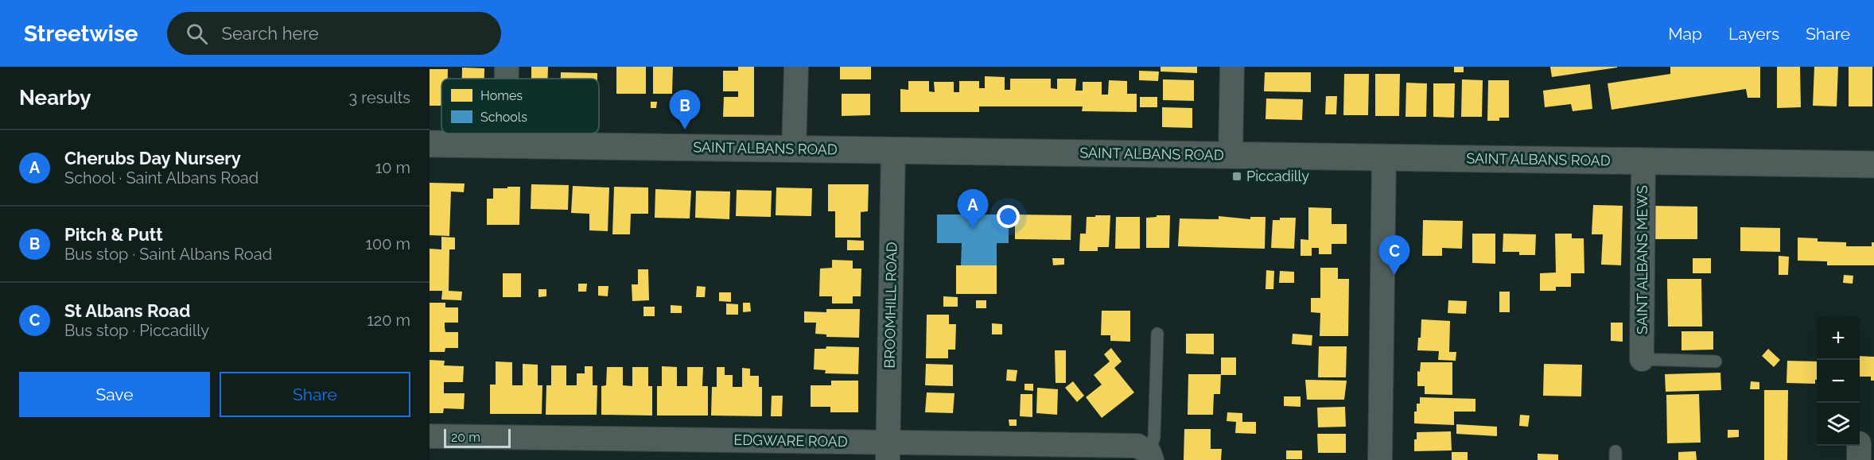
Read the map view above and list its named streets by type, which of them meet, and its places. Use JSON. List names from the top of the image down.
{
  "streets": {
    "street": [
      "SAINT ALBANS ROAD",
      "SAINT ALBANS MEWS",
      "BROOMHILL ROAD",
      "EDGWARE ROAD"
    ]
  },
  "crossings": [
    ["SAINT ALBANS ROAD", "SAINT ALBANS MEWS"],
    ["SAINT ALBANS ROAD", "BROOMHILL ROAD"],
    ["BROOMHILL ROAD", "EDGWARE ROAD"]
  ],
  "places": {
    "transit": ["Piccadilly"]
  },
  "legend": ["Homes", "Schools"],
  "scale_bar": "20 m",
  "page": {
    "header": "Streetwise",
    "search": "Search here",
    "nav": ["Map", "Layers", "Share"],
    "heading": ["Nearby", "3 results"],
    "pins": ["B", "A", "C"],
    "list": [
      {
        "mark": "A",
        "name": "Cherubs Day Nursery",
        "note": "School · Saint Albans Road",
        "value": "10 m"
      },
      {
        "mark": "B",
        "name": "Pitch & Putt",
        "note": "Bus stop · Saint Albans Road",
        "value": "100 m"
      },
      {
        "mark": "C",
        "name": "St Albans Road",
        "note": "Bus stop · Piccadilly",
        "value": "120 m"
      }
    ],
    "map_buttons": ["+", "−"],
    "buttons": ["Save", "Share"],
    "scale": "20 m"
  }
}
